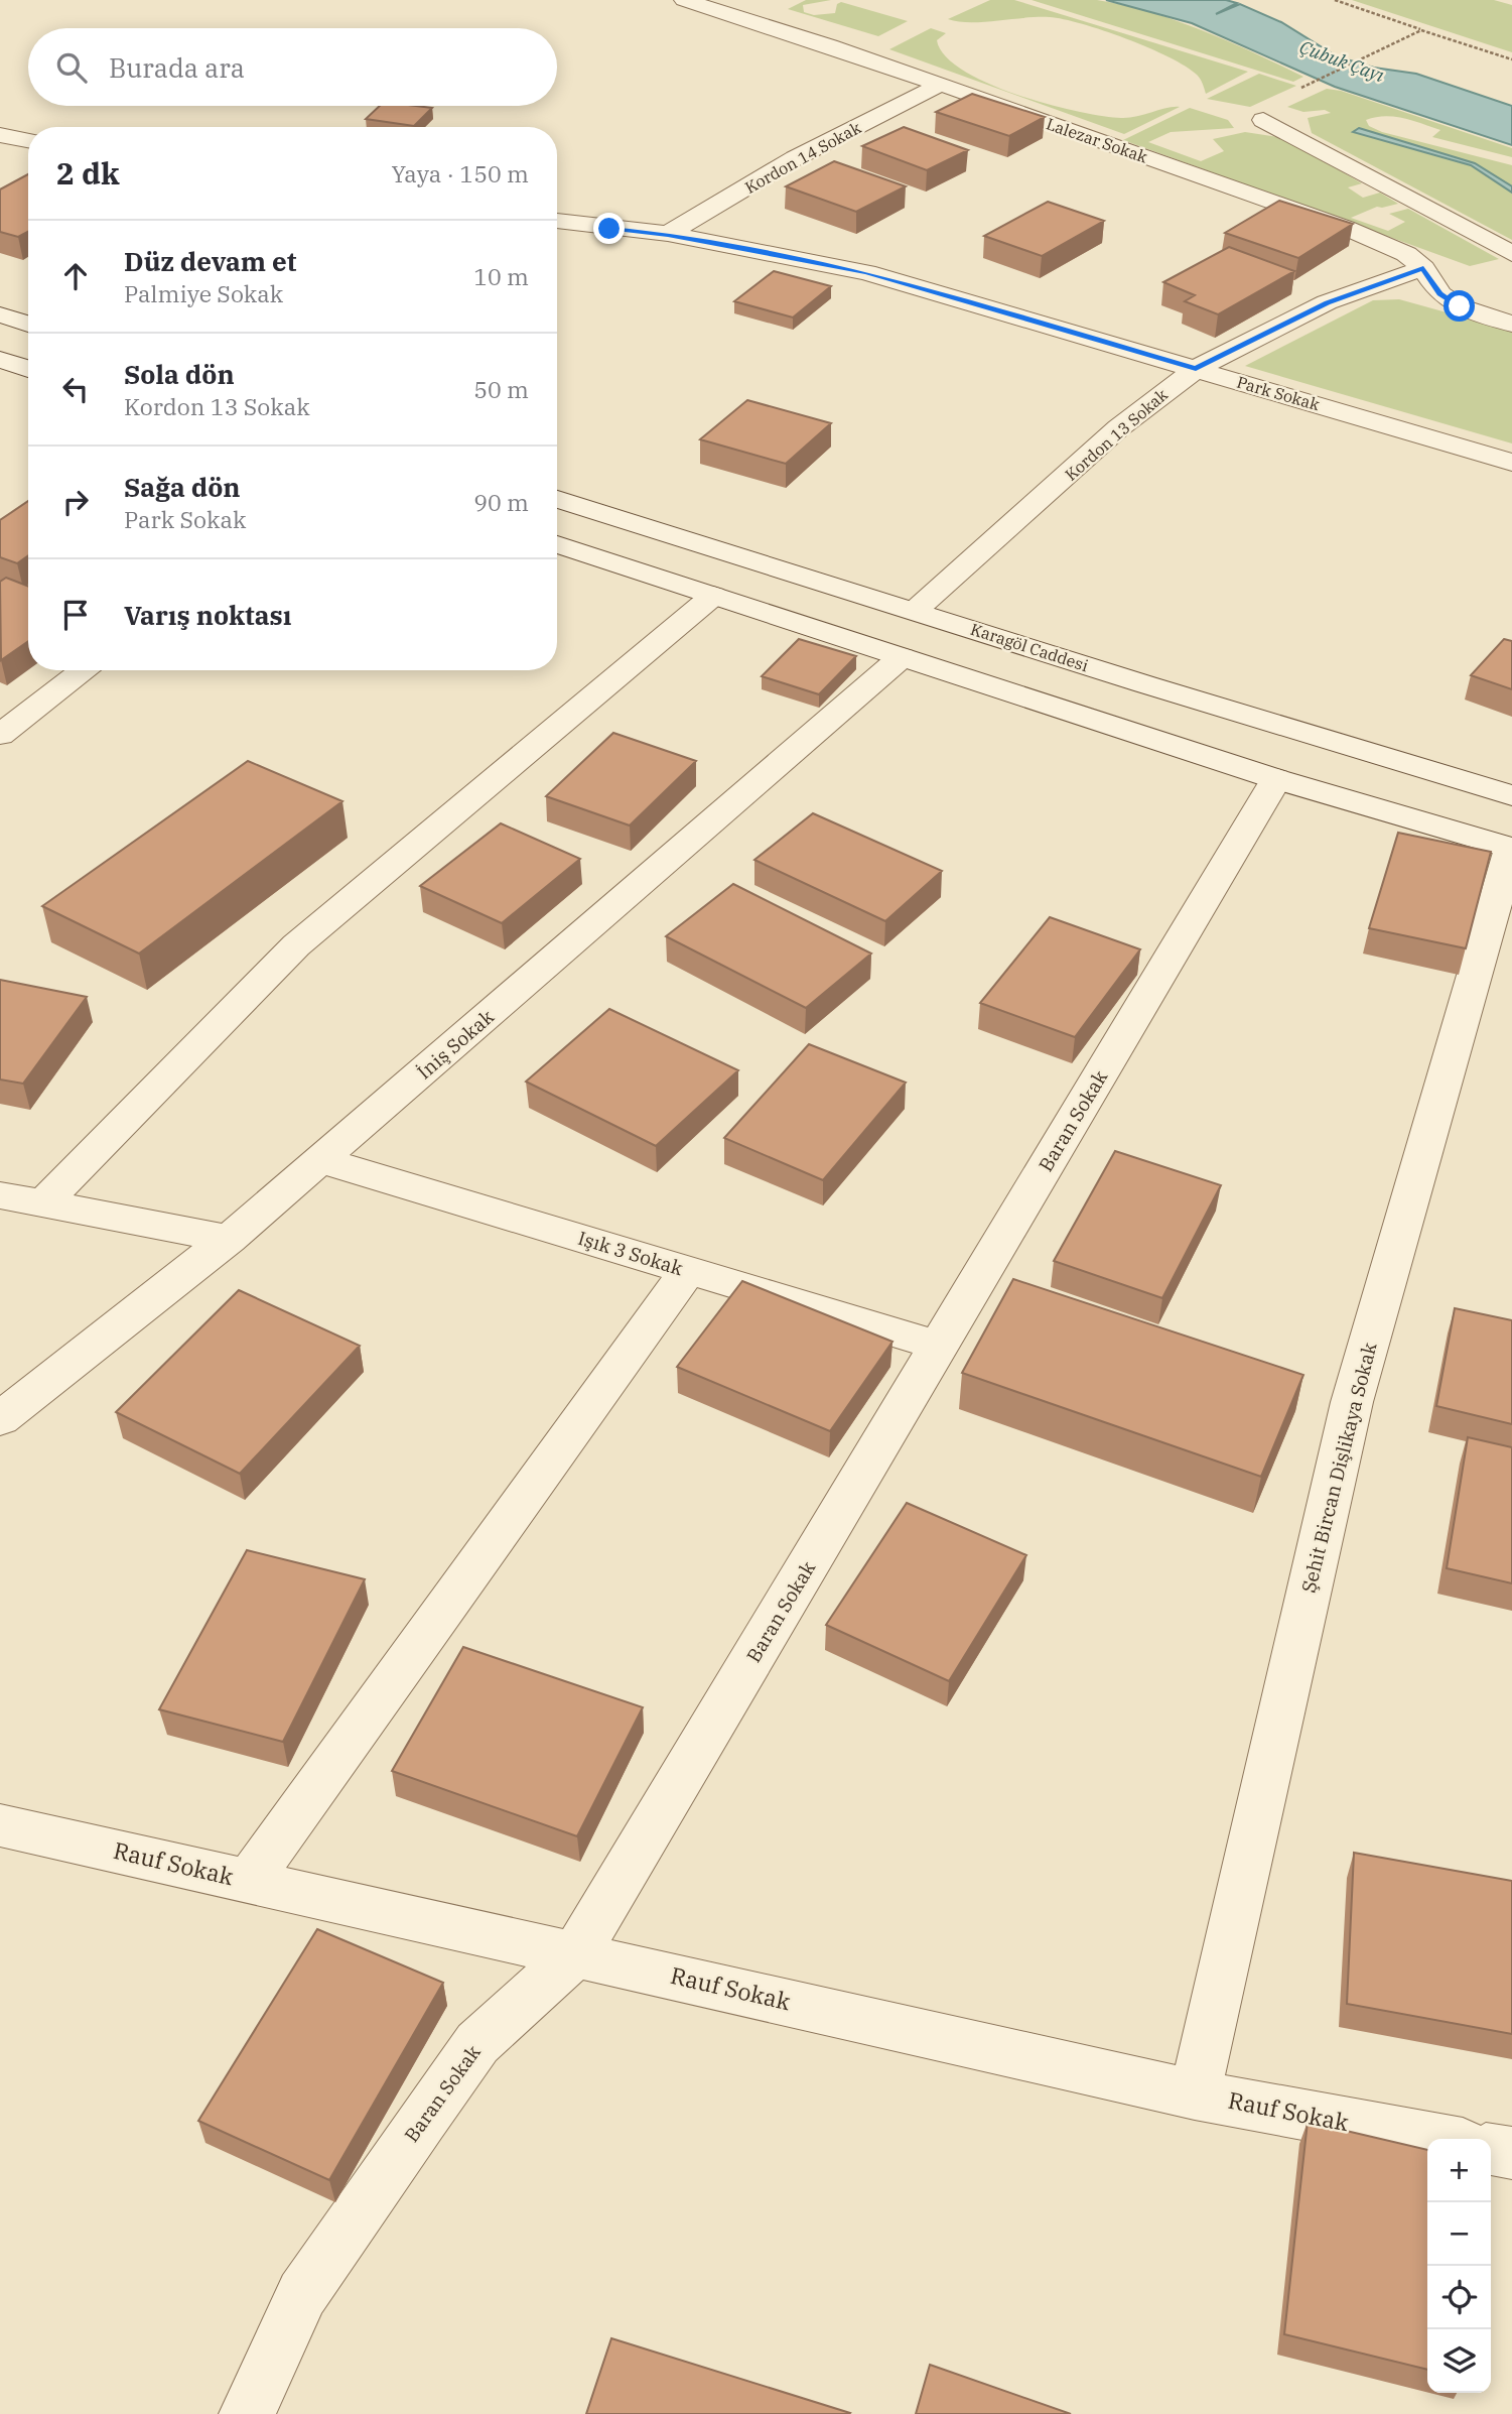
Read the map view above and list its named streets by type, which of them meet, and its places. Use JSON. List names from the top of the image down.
{
  "streets": {
    "street": [
      "Lalezar Sokak",
      "Kordon 14 Sokak",
      "Park Sokak",
      "Kordon 13 Sokak",
      "Karagöl Caddesi",
      "İniş Sokak",
      "Baran Sokak",
      "Işık 3 Sokak",
      "Şehit Bircan Dişlikaya Sokak",
      "Rauf Sokak"
    ]
  },
  "crossings": [
    ["Lalezar Sokak", "Kordon 14 Sokak"],
    ["Lalezar Sokak", "Kordon 13 Sokak"],
    ["Kordon 14 Sokak", "Park Sokak"],
    ["Park Sokak", "Kordon 13 Sokak"],
    ["Kordon 13 Sokak", "Karagöl Caddesi"],
    ["İniş Sokak", "Işık 3 Sokak"],
    ["Baran Sokak", "Işık 3 Sokak"],
    ["Baran Sokak", "Rauf Sokak"],
    ["Şehit Bircan Dişlikaya Sokak", "Rauf Sokak"]
  ],
  "water": ["Çubuk Çayı"],
  "page": {
    "search": "Burada ara",
    "heading": ["2 dk", "Yaya · 150 m"],
    "list": [
      ["Düz devam et", "Palmiye Sokak", "10 m"],
      ["Sola dön", "Kordon 13 Sokak", "50 m"],
      ["Sağa dön", "Park Sokak", "90 m"],
      "Varış noktası"
    ],
    "map_buttons": ["+", "−"]
  }
}
